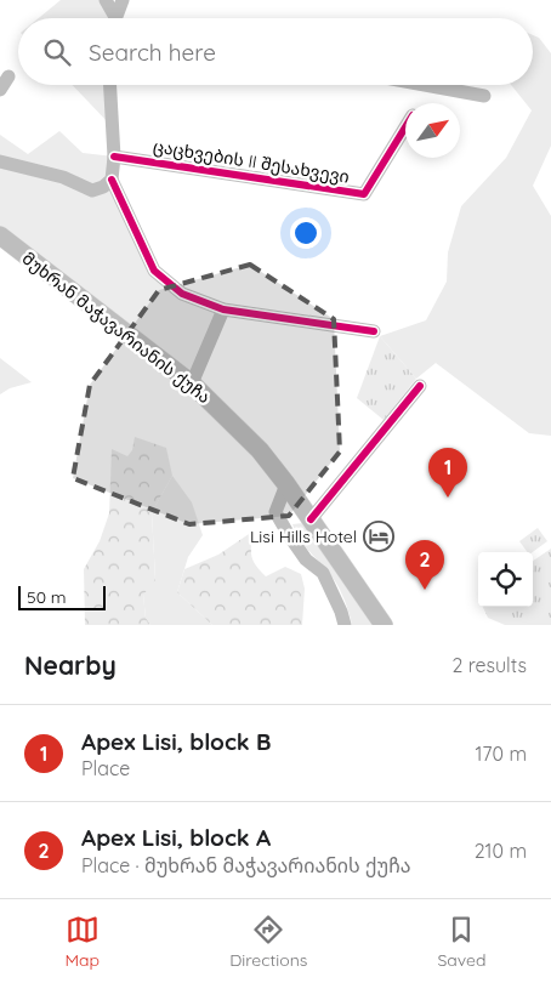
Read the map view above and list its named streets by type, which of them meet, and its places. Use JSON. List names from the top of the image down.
{
  "streets": {
    "main road": ["მუხრან მაჭავარიანის ქუჩა"],
    "street": ["ცაცხვების II შესახვევი"]
  },
  "places": {
    "hotel": ["Lisi Hills Hotel"]
  },
  "scale_bar": "50 m",
  "north": "top right",
  "page": {
    "search": "Search here",
    "pins": ["1", "2"],
    "scale": "50 m",
    "heading": ["Nearby", "2 results"],
    "list": [
      {
        "mark": "1",
        "name": "Apex Lisi, block B",
        "note": "Place",
        "value": "170 m"
      },
      {
        "mark": "2",
        "name": "Apex Lisi, block A",
        "note": "Place · მუხრან მაჭავარიანის ქუჩა",
        "value": "210 m"
      }
    ],
    "nav": ["Map", "Directions", "Saved"]
  }
}
